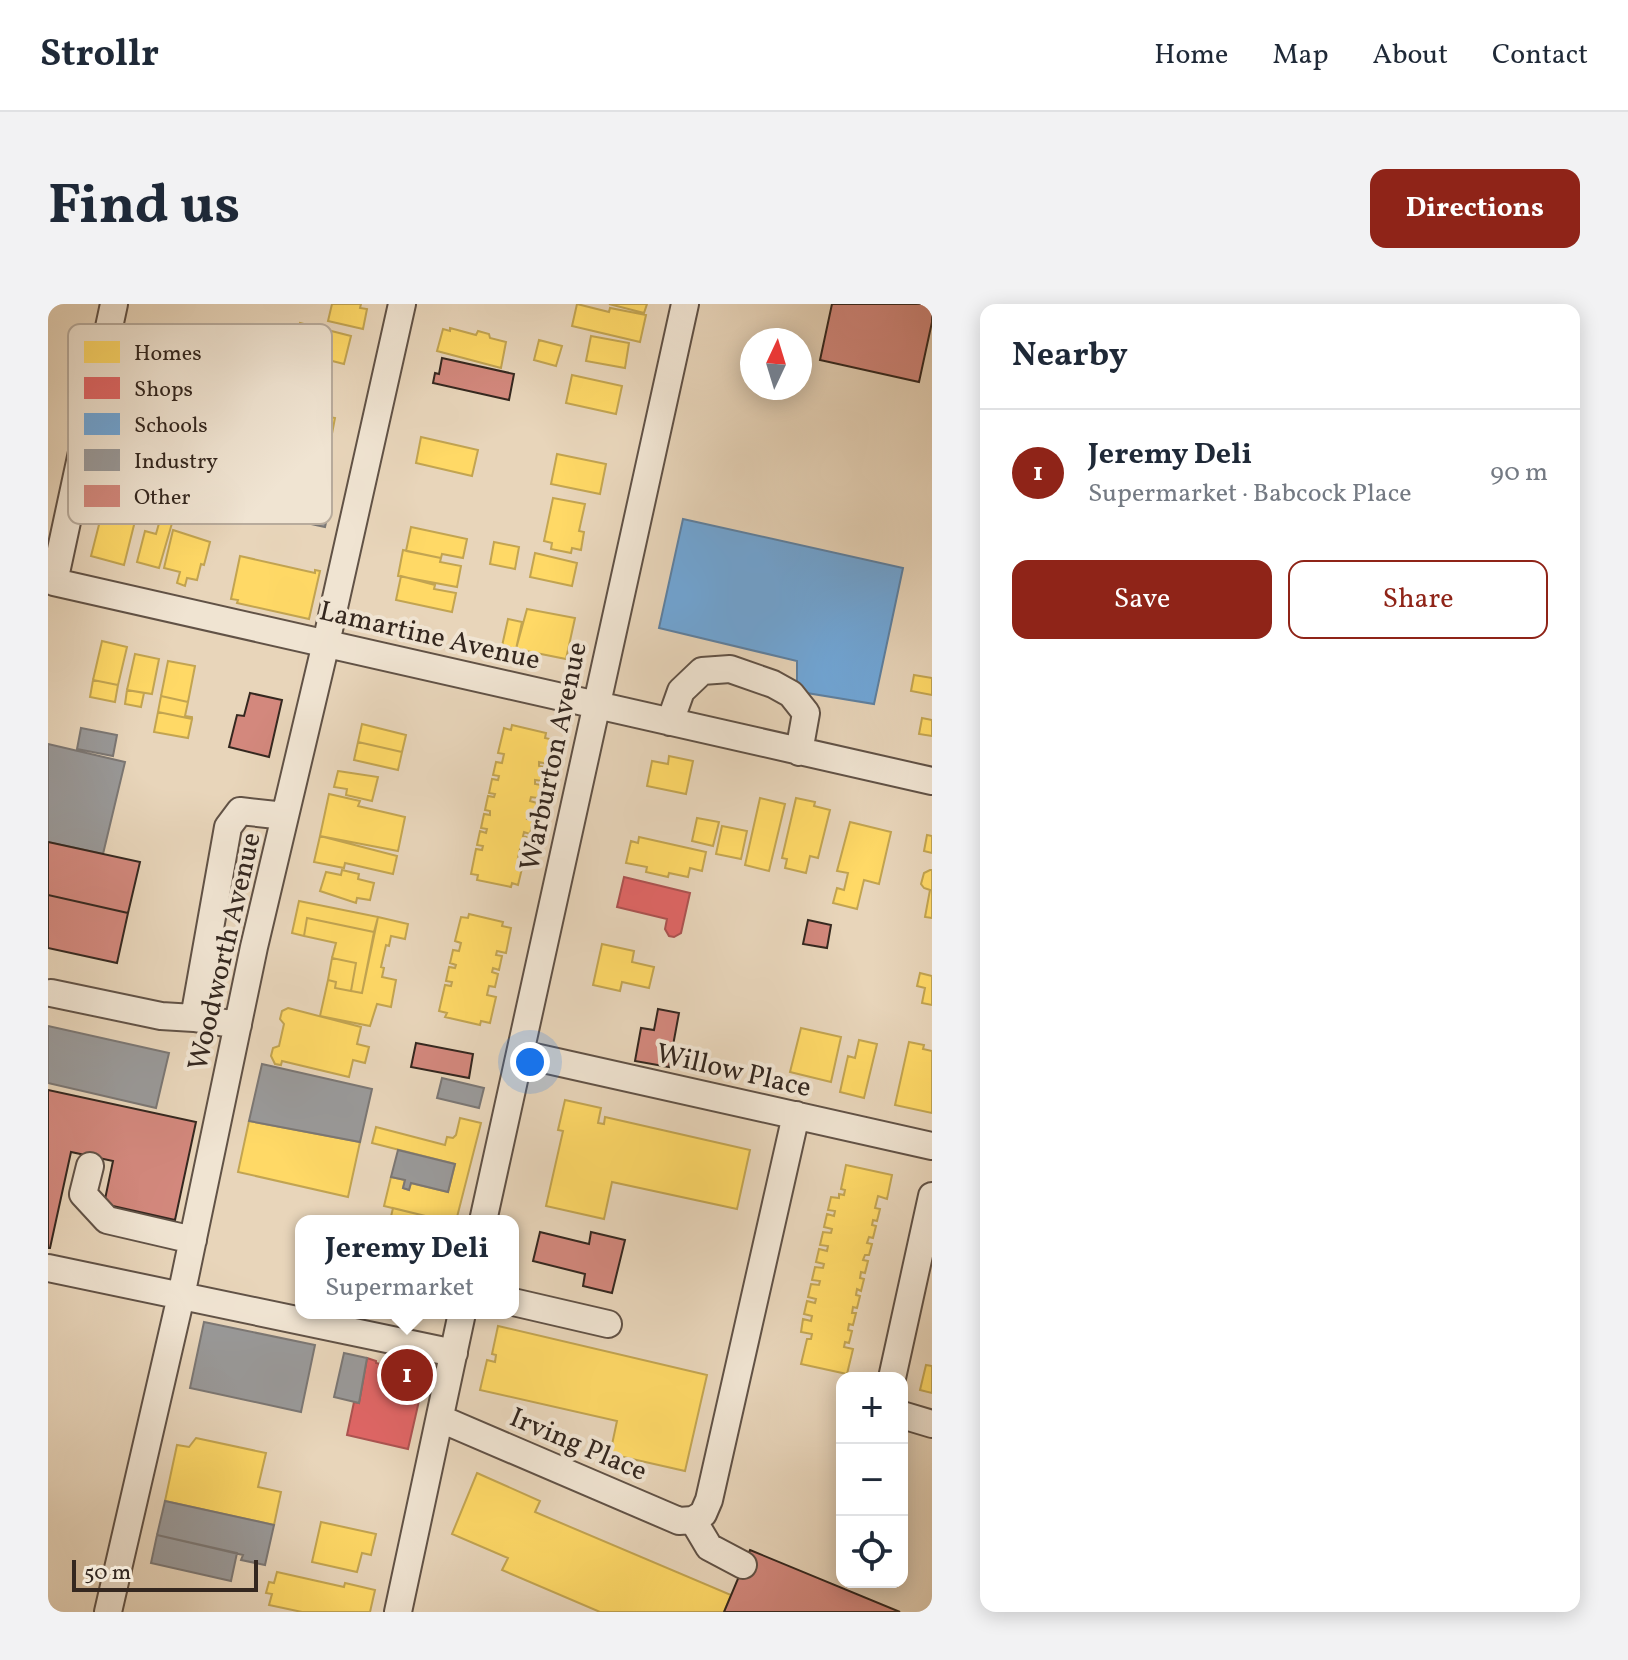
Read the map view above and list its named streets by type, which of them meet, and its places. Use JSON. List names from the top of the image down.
{
  "streets": {
    "street": [
      "Lamartine Avenue",
      "Warburton Avenue",
      "Woodworth Avenue",
      "Willow Place",
      "Irving Place"
    ]
  },
  "crossings": [
    ["Lamartine Avenue", "Warburton Avenue"],
    ["Lamartine Avenue", "Woodworth Avenue"],
    ["Warburton Avenue", "Willow Place"]
  ],
  "legend": [
    "Homes",
    "Shops",
    "Schools",
    "Industry",
    "Other"
  ],
  "scale_bar": "50 m",
  "north": "top",
  "page": {
    "header": "Strollr",
    "nav": [
      "Home",
      "Map",
      "About",
      "Contact"
    ],
    "title": "Find us",
    "buttons": [
      "Directions",
      ["Save", "Share"]
    ],
    "heading": "Nearby",
    "list": [
      {
        "mark": "1",
        "name": "Jeremy Deli",
        "note": "Supermarket · Babcock Place",
        "value": "90 m"
      }
    ],
    "popup": ["Jeremy Deli", "Supermarket"],
    "pins": "1",
    "map_buttons": ["+", "−"],
    "scale": "50 m"
  }
}
